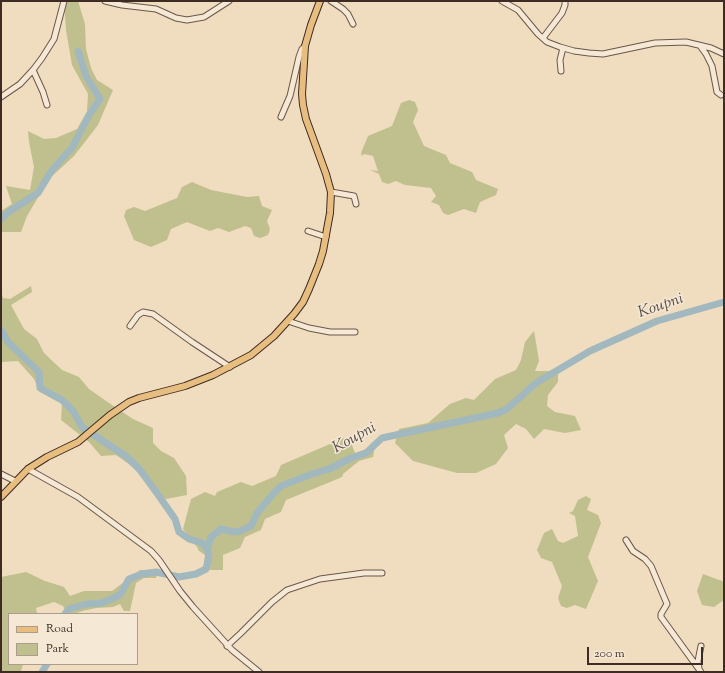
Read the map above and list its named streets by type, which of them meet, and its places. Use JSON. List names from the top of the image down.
{
  "water": ["Koupni"],
  "legend": ["Road", "Park"],
  "scale_bar": "200 m"
}
